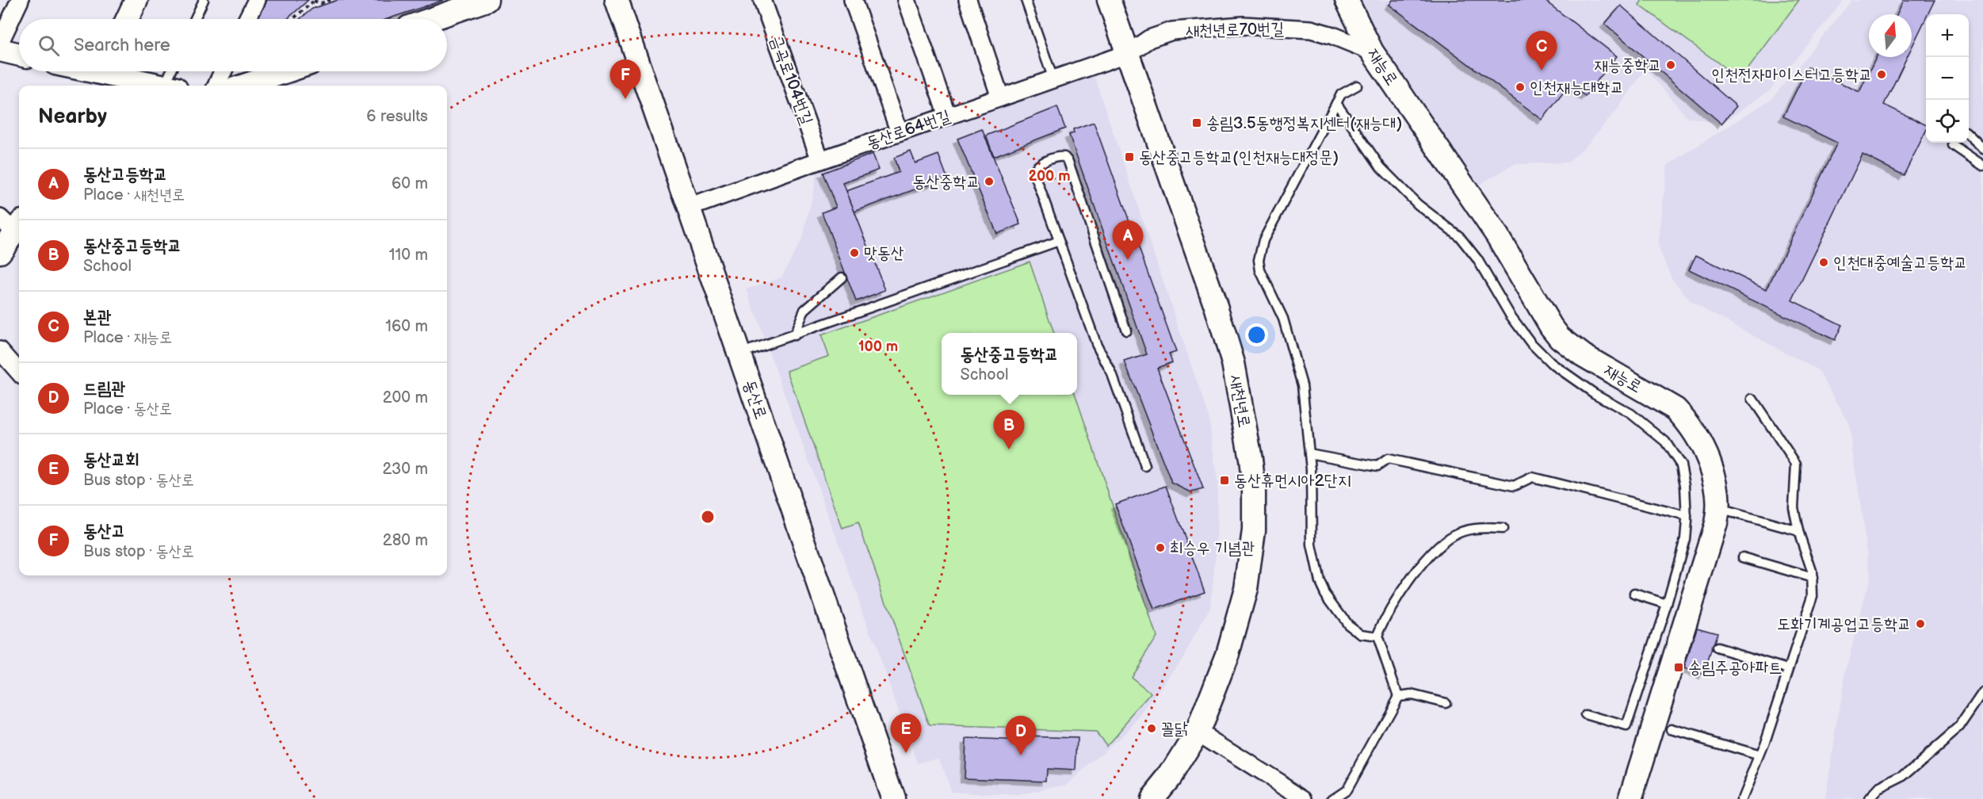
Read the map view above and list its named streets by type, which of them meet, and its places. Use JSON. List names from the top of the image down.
{
  "streets": {
    "street": [
      "새천년로70번길",
      "재능로",
      "금곡로104번길",
      "동산로64번길",
      "동산로",
      "새천년로"
    ]
  },
  "crossings": [
    ["새천년로70번길", "재능로"],
    ["새천년로70번길", "동산로64번길"],
    ["새천년로70번길", "새천년로"],
    ["금곡로104번길", "동산로64번길"],
    ["동산로64번길", "동산로"],
    ["동산로64번길", "새천년로"]
  ],
  "places": {
    "other": [
      "재능중학교",
      "인천전자마이스터고등학교",
      "인천재능대학교",
      "동산중학교",
      "맛동산",
      "인천대중예술고등학교",
      "최승우 기념관",
      "도화기계공업고등학교",
      "꼴닭"
    ],
    "transit": [
      "송림3.5동행정복지센터(재능대)",
      "동산중고등학교(인천재능대정문)",
      "동산휴먼시아2단지",
      "송림주공아파트"
    ]
  },
  "north": "top",
  "page": {
    "map_buttons": ["+", "−"],
    "search": "Search here",
    "pins": [
      "C",
      "F",
      "A",
      "B",
      "E",
      "D"
    ],
    "heading": ["Nearby", "6 results"],
    "list": [
      {
        "mark": "A",
        "name": "동산고등학교",
        "note": "Place · 새천년로",
        "value": "60 m"
      },
      {
        "mark": "B",
        "name": "동산중고등학교",
        "note": "School",
        "value": "110 m"
      },
      {
        "mark": "C",
        "name": "본관",
        "note": "Place · 재능로",
        "value": "160 m"
      },
      {
        "mark": "D",
        "name": "드림관",
        "note": "Place · 동산로",
        "value": "200 m"
      },
      {
        "mark": "E",
        "name": "동산교회",
        "note": "Bus stop · 동산로",
        "value": "230 m"
      },
      {
        "mark": "F",
        "name": "동산고",
        "note": "Bus stop · 동산로",
        "value": "280 m"
      }
    ],
    "popup": ["동산중고등학교", "School"]
  },
  "rings": ["200 m", "100 m"]
}
